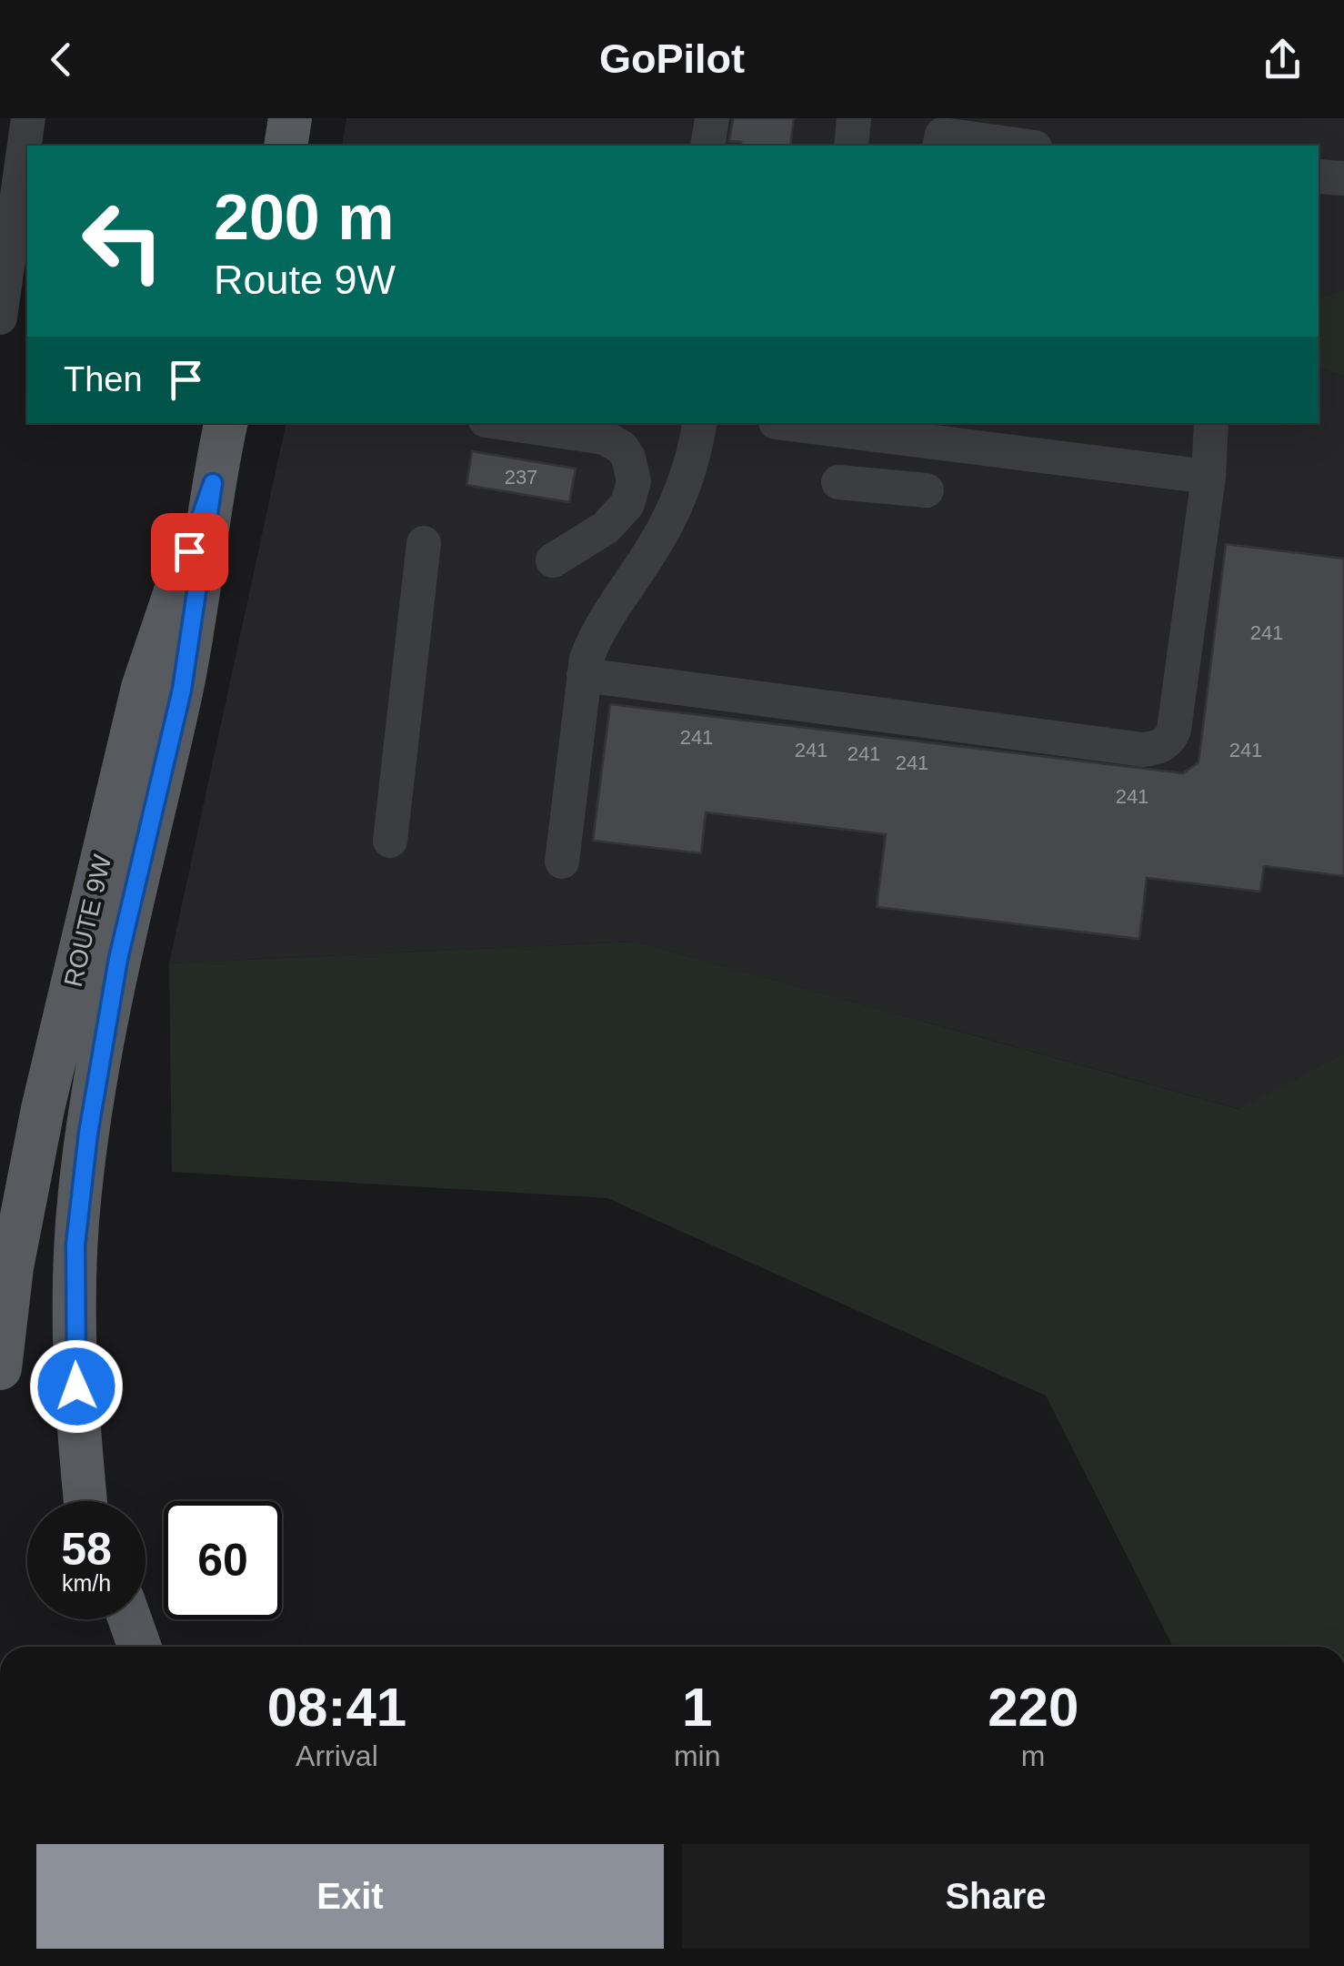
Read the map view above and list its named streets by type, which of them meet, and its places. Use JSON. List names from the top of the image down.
{
  "streets": {
    "main road": ["ROUTE 9W"]
  },
  "house_numbers": [
    "237",
    "241",
    "241",
    "241",
    "241",
    "241",
    "241",
    "241"
  ],
  "page": {
    "header": "GoPilot",
    "turn": ["200 m", "Route 9W"],
    "then": "Then",
    "speed": "58 km/h",
    "limit": "60",
    "eta": [
      "08:41",
      "Arrival",
      "1",
      "min",
      "220",
      "m"
    ],
    "buttons": ["Exit", "Share"]
  }
}
